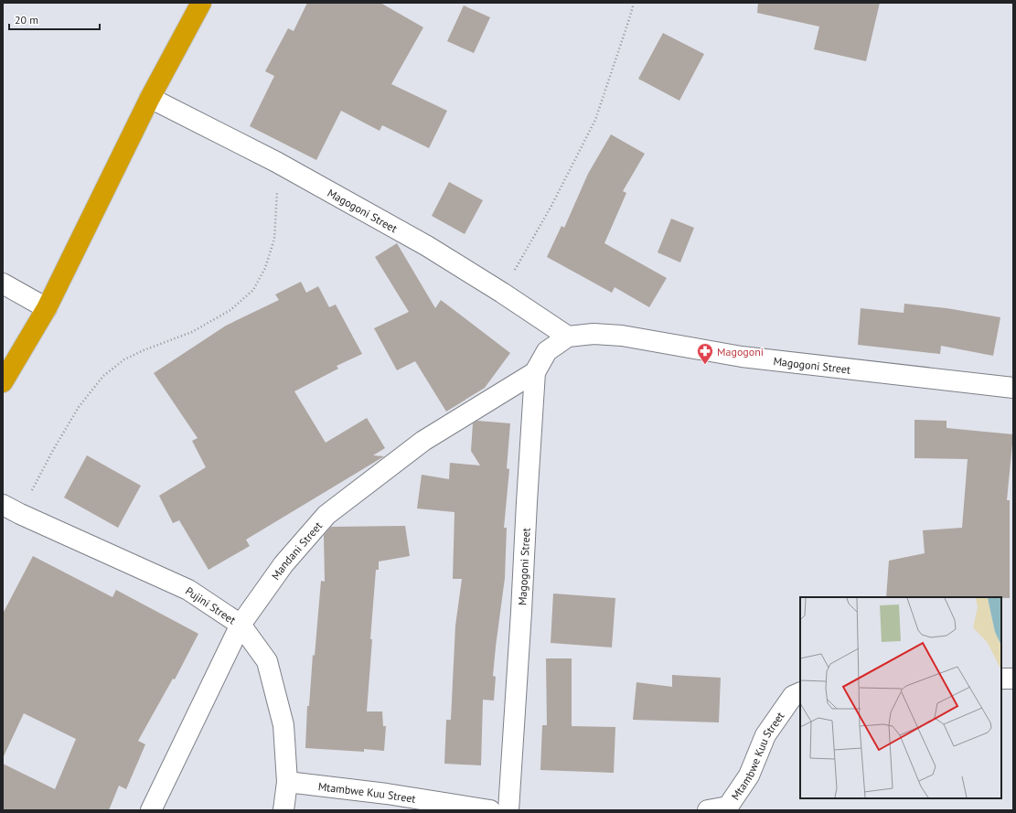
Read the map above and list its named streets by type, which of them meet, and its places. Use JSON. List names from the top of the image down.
{
  "streets": {
    "street": [
      "Magogoni Street",
      "Mandani Street",
      "Pujini Street",
      "Mtambwe Kuu Street"
    ]
  },
  "crossings": [
    ["Magogoni Street", "Mandani Street"],
    ["Mandani Street", "Pujini Street"],
    ["Pujini Street", "Mtambwe Kuu Street"]
  ],
  "places": {
    "pharmacy": ["Magogoni"]
  },
  "scale_bar": "20 m"
}
